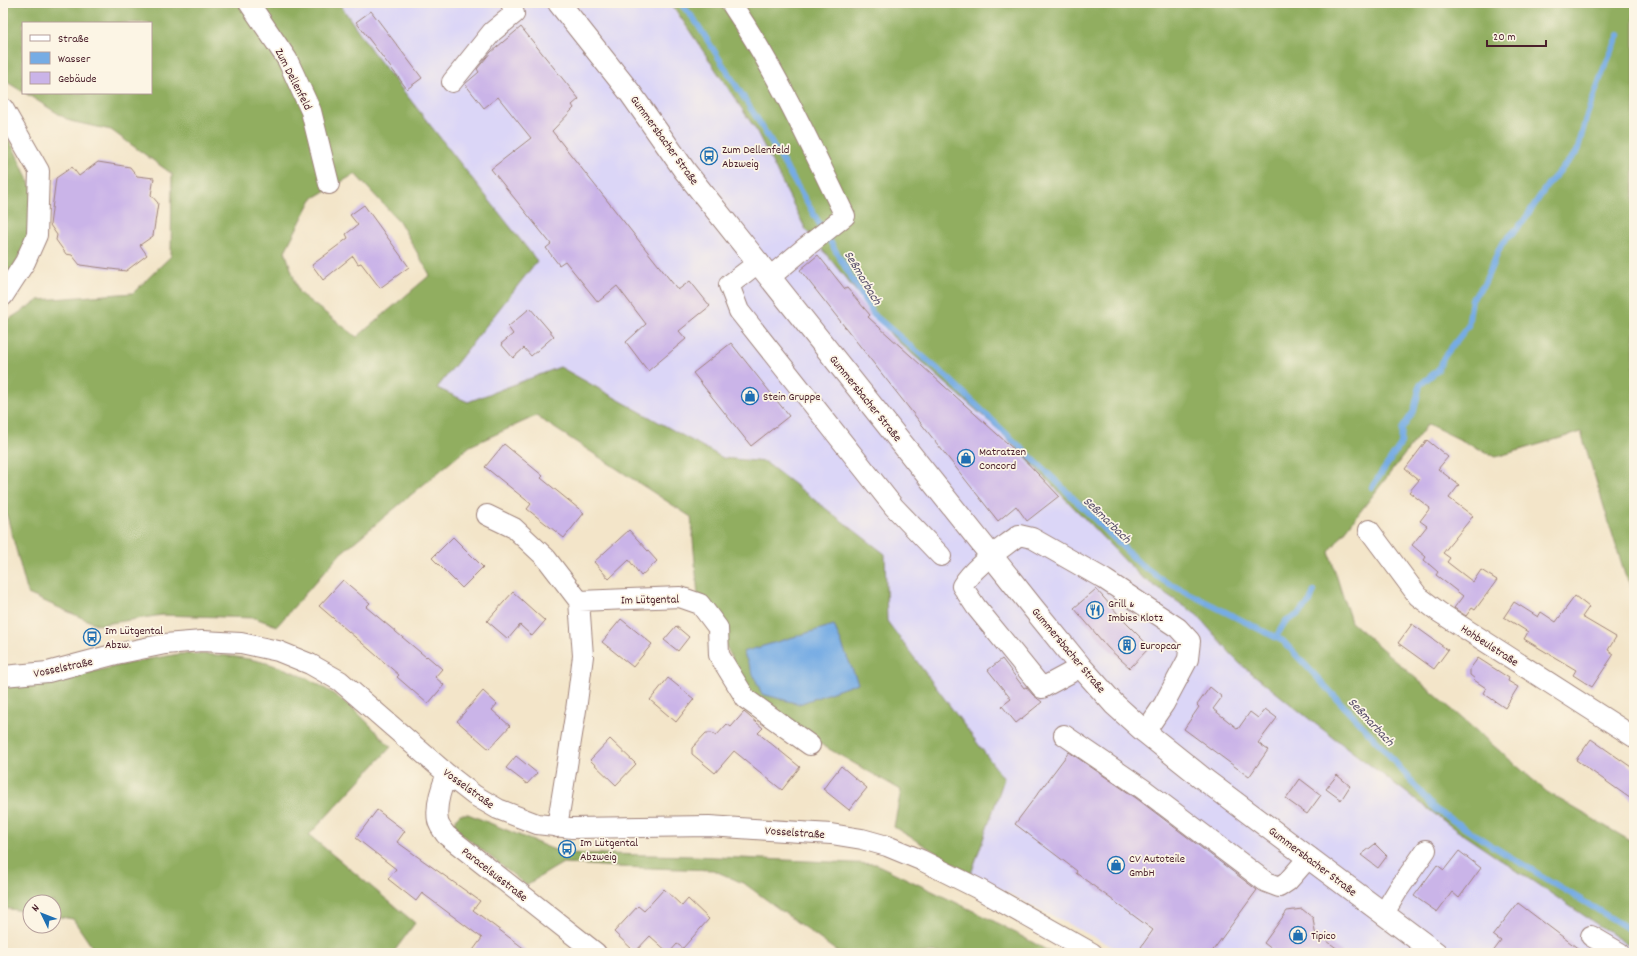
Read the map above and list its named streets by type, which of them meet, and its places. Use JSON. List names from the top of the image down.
{
  "streets": {
    "main road": ["Gummersbacher Straße"],
    "street": [
      "Zum Dellenfeld",
      "Im Lütgental",
      "Hohbeulstraße",
      "Vosselstraße",
      "Paracelsusstraße"
    ]
  },
  "crossings": [
    ["Vosselstraße", "Paracelsusstraße"]
  ],
  "water": ["Seßmarbach"],
  "places": {
    "bus stop": ["Zum Dellenfeld Abzweig", "Im Lütgental Abzw.", "Im Lütgental Abzweig"],
    "shop": [
      "Stein Gruppe",
      "Matratzen Concord",
      "CV Autoteile GmbH",
      "Tipico"
    ],
    "restaurant": ["Grill & Imbiss Klotz"],
    "building": ["Europcar"]
  },
  "legend": ["Straße", "Wasser", "Gebäude"],
  "scale_bar": "20 m",
  "north": "top left"
}
